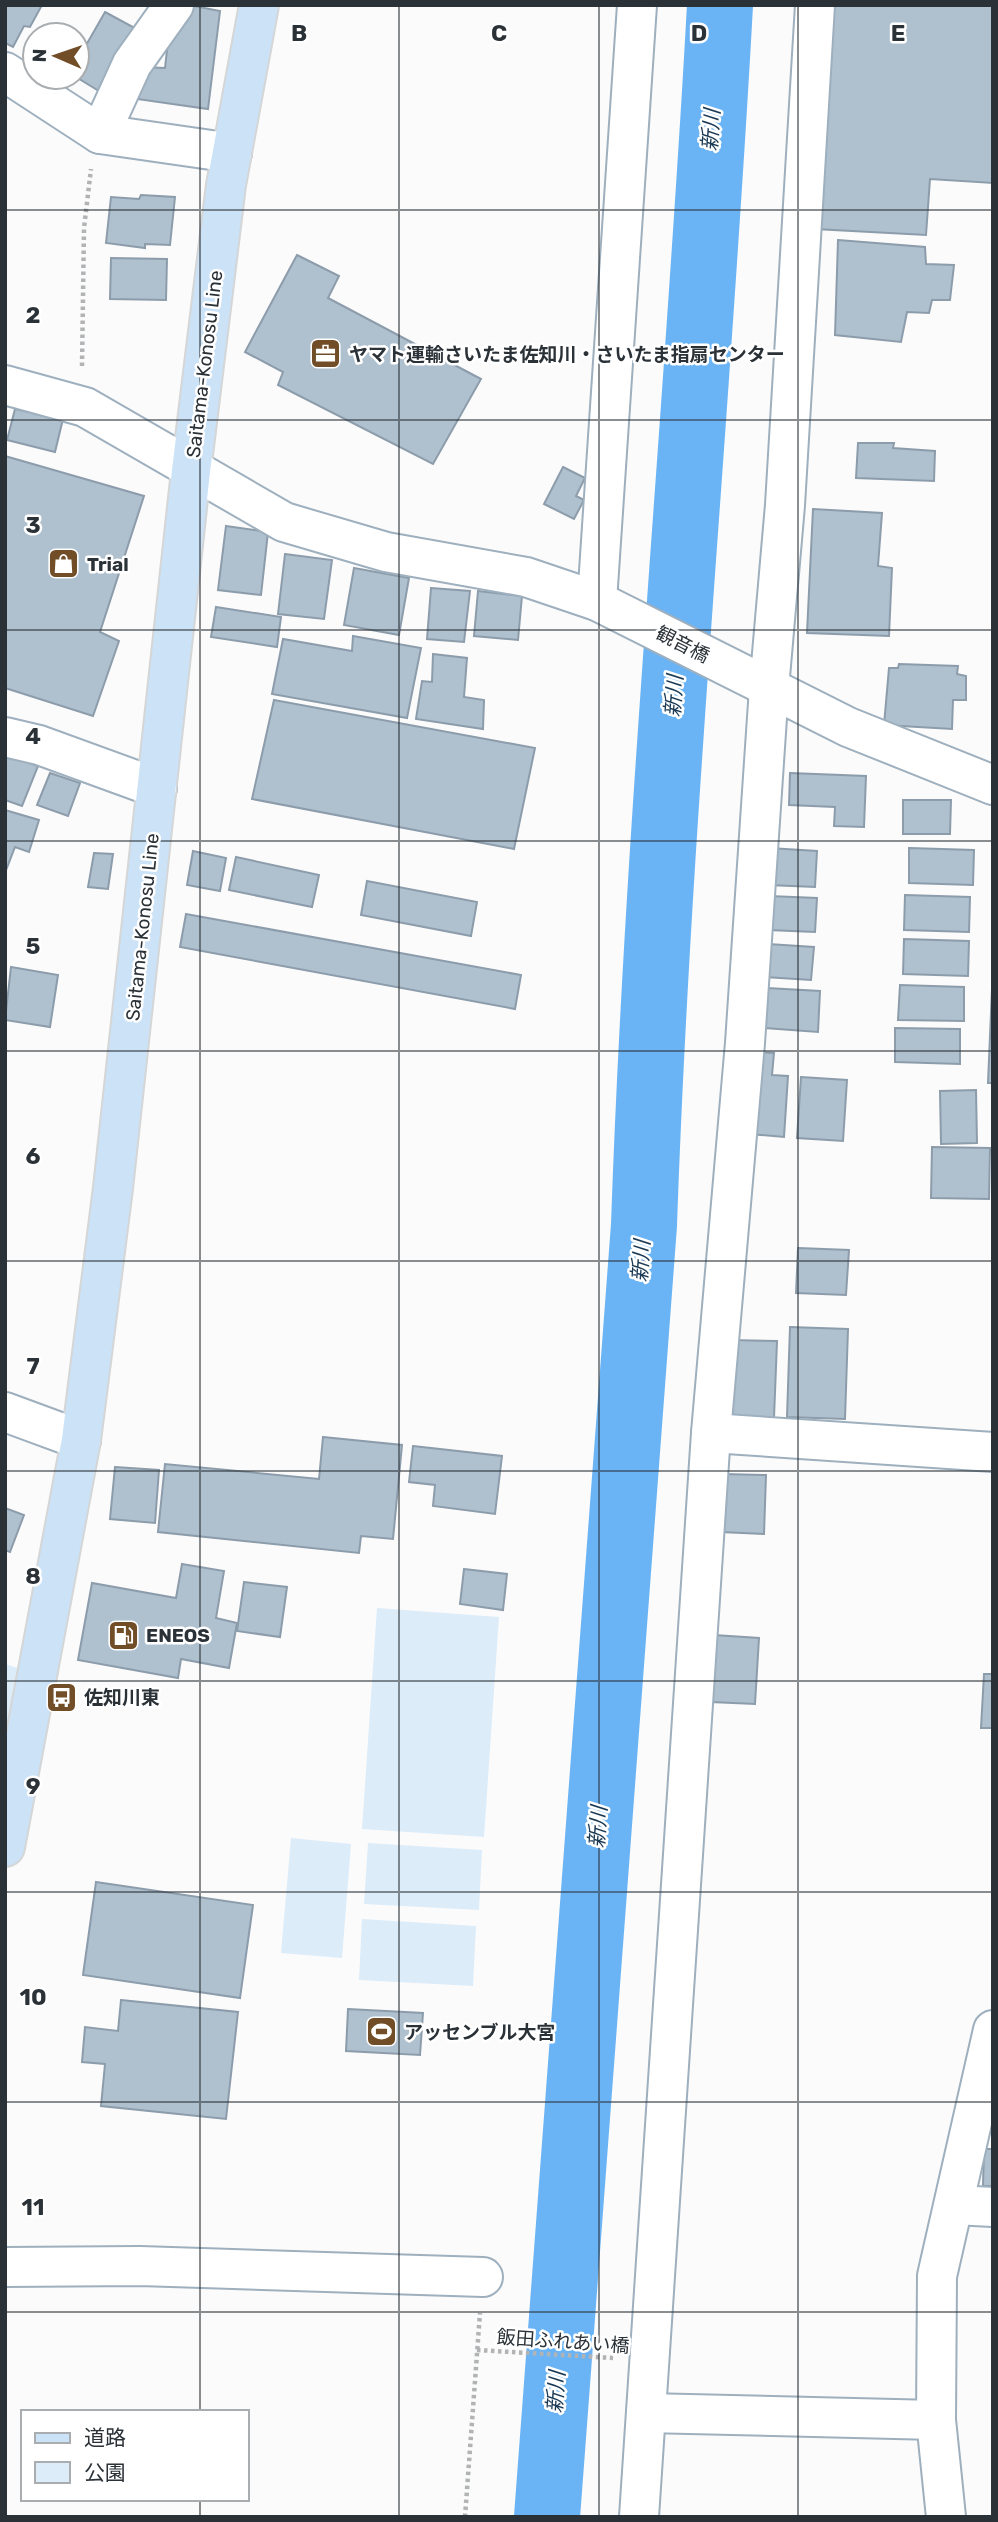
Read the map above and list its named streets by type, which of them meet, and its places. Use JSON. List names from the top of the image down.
{
  "streets": {
    "main road": ["Saitama-Konosu Line"],
    "street": ["観音橋"],
    "path": ["飯田ふれあい橋"]
  },
  "crossings": [
    ["Saitama-Konosu Line", "観音橋"]
  ],
  "water": ["新川"],
  "places": {
    "office": ["ヤマト運輸さいたま佐知川・さいたま指扇センター"],
    "shop": ["Trial"],
    "fuel station": ["ENEOS"],
    "bus stop": ["佐知川東"],
    "sports": ["アッセンブル大宮"]
  },
  "legend": ["道路", "公園"],
  "north": "left",
  "grid": {
    "columns": [
      "B",
      "C",
      "D",
      "E"
    ],
    "rows": [
      "2",
      "3",
      "4",
      "5",
      "6",
      "7",
      "8",
      "9",
      "10",
      "11"
    ]
  }
}
